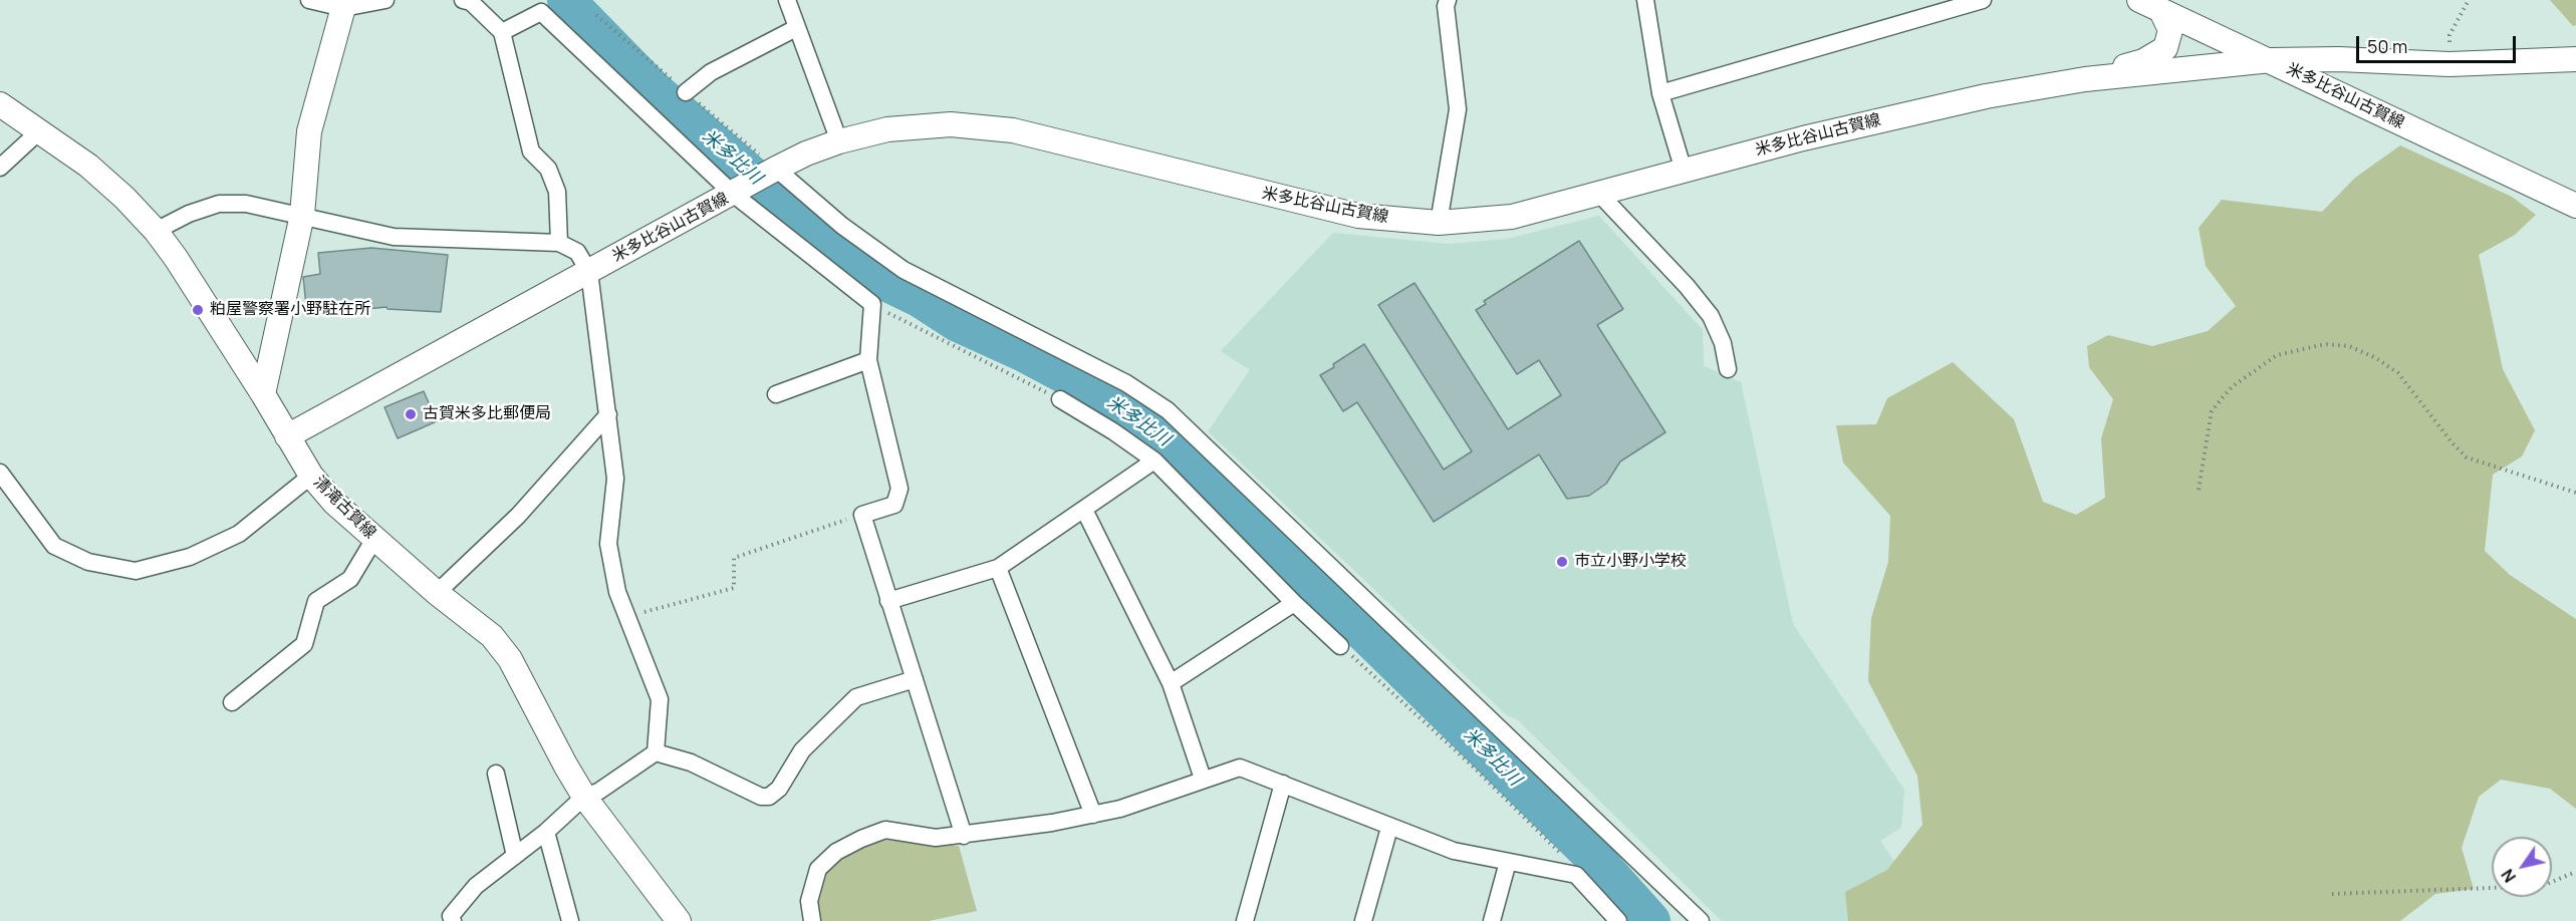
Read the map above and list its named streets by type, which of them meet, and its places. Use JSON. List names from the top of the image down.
{
  "streets": {
    "main road": ["米多比谷山古賀線", "清滝古賀線"]
  },
  "crossings": [
    ["米多比谷山古賀線", "清滝古賀線"]
  ],
  "water": ["米多比川"],
  "places": ["粕屋警察署小野駐在所", "古賀米多比郵便局", "市立小野小学校"],
  "scale_bar": "50 m",
  "north": "bottom left"
}
